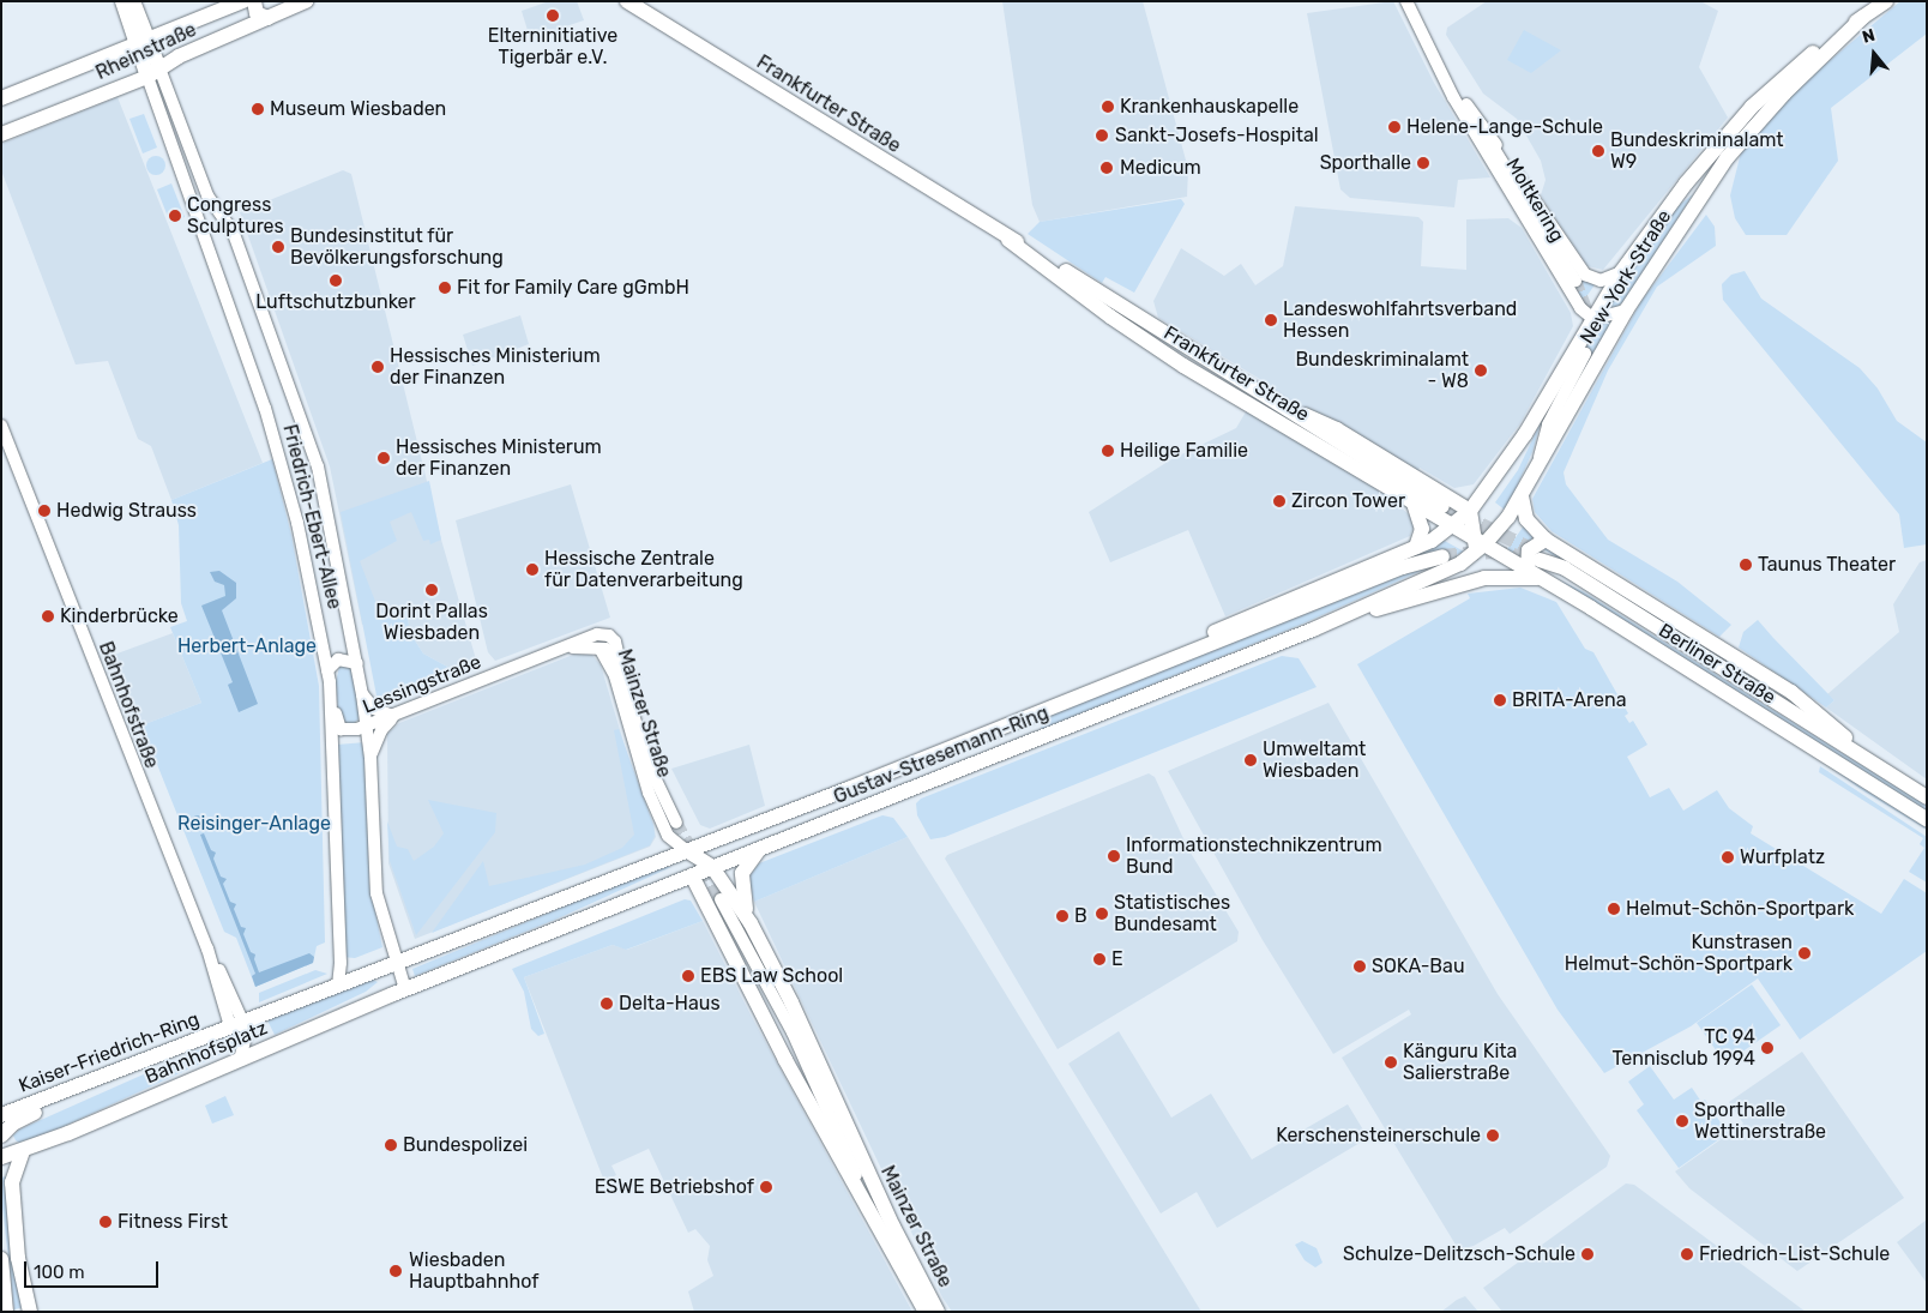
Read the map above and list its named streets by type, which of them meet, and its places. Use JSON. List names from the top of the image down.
{
  "streets": {
    "main road": [
      "Rheinstraße",
      "Frankfurter Straße",
      "New-York-Straße",
      "Berliner Straße",
      "Mainzer Straße",
      "Gustav-Stresemann-Ring",
      "Kaiser-Friedrich-Ring",
      "Bahnhofsplatz"
    ],
    "street": [
      "Moltkering",
      "Friedrich-Ebert-Allee",
      "Lessingstraße",
      "Bahnhofstraße"
    ]
  },
  "crossings": [
    ["Rheinstraße", "Friedrich-Ebert-Allee"],
    ["Frankfurter Straße", "New-York-Straße"],
    ["Frankfurter Straße", "Berliner Straße"],
    ["Frankfurter Straße", "Gustav-Stresemann-Ring"],
    ["Moltkering", "New-York-Straße"],
    ["New-York-Straße", "Berliner Straße"],
    ["New-York-Straße", "Gustav-Stresemann-Ring"],
    ["Friedrich-Ebert-Allee", "Lessingstraße"],
    ["Friedrich-Ebert-Allee", "Gustav-Stresemann-Ring"],
    ["Friedrich-Ebert-Allee", "Bahnhofsplatz"],
    ["Berliner Straße", "Gustav-Stresemann-Ring"],
    ["Lessingstraße", "Mainzer Straße"],
    ["Bahnhofstraße", "Kaiser-Friedrich-Ring"],
    ["Bahnhofstraße", "Bahnhofsplatz"],
    ["Mainzer Straße", "Gustav-Stresemann-Ring"],
    ["Gustav-Stresemann-Ring", "Bahnhofsplatz"],
    ["Kaiser-Friedrich-Ring", "Bahnhofsplatz"]
  ],
  "parks": ["Herbert-Anlage", "Reisinger-Anlage"],
  "places": [
    "Elterninitiative Tigerbär e.V.",
    "Krankenhauskapelle",
    "Museum Wiesbaden",
    "Helene-Lange-Schule",
    "Sankt-Josefs-Hospital",
    "Bundeskriminalamt W9",
    "Sporthalle",
    "Medicum",
    "Congress Sculptures",
    "Bundesinstitut für Bevölkerungsforschung",
    "Luftschutzbunker",
    "Fit for Family Care gGmbH",
    "Landeswohlfahrtsverband Hessen",
    "Hessisches Ministerium der Finanzen",
    "Bundeskriminalamt - W8",
    "Heilige Familie",
    "Hessisches Ministerum der Finanzen",
    "Zircon Tower",
    "Hedwig Strauss",
    "Taunus Theater",
    "Hessische Zentrale für Datenverarbeitung",
    "Dorint Pallas Wiesbaden",
    "Kinderbrücke",
    "BRITA-Arena",
    "Umweltamt Wiesbaden",
    "Informationstechnikzentrum Bund",
    "Wurfplatz",
    "Helmut-Schön-Sportpark",
    "Statistisches Bundesamt",
    "B",
    "Kunstrasen Helmut-Schön-Sportpark",
    "E",
    "SOKA-Bau",
    "EBS Law School",
    "Delta-Haus",
    "TC 94 Tennisclub 1994",
    "Känguru Kita Salierstraße",
    "Sporthalle Wettinerstraße",
    "Kerschensteinerschule",
    "Bundespolizei",
    "ESWE Betriebshof",
    "Fitness First",
    "Schulze-Delitzsch-Schule",
    "Friedrich-List-Schule",
    "Wiesbaden Hauptbahnhof"
  ],
  "scale_bar": "100 m",
  "north": "top"
}
